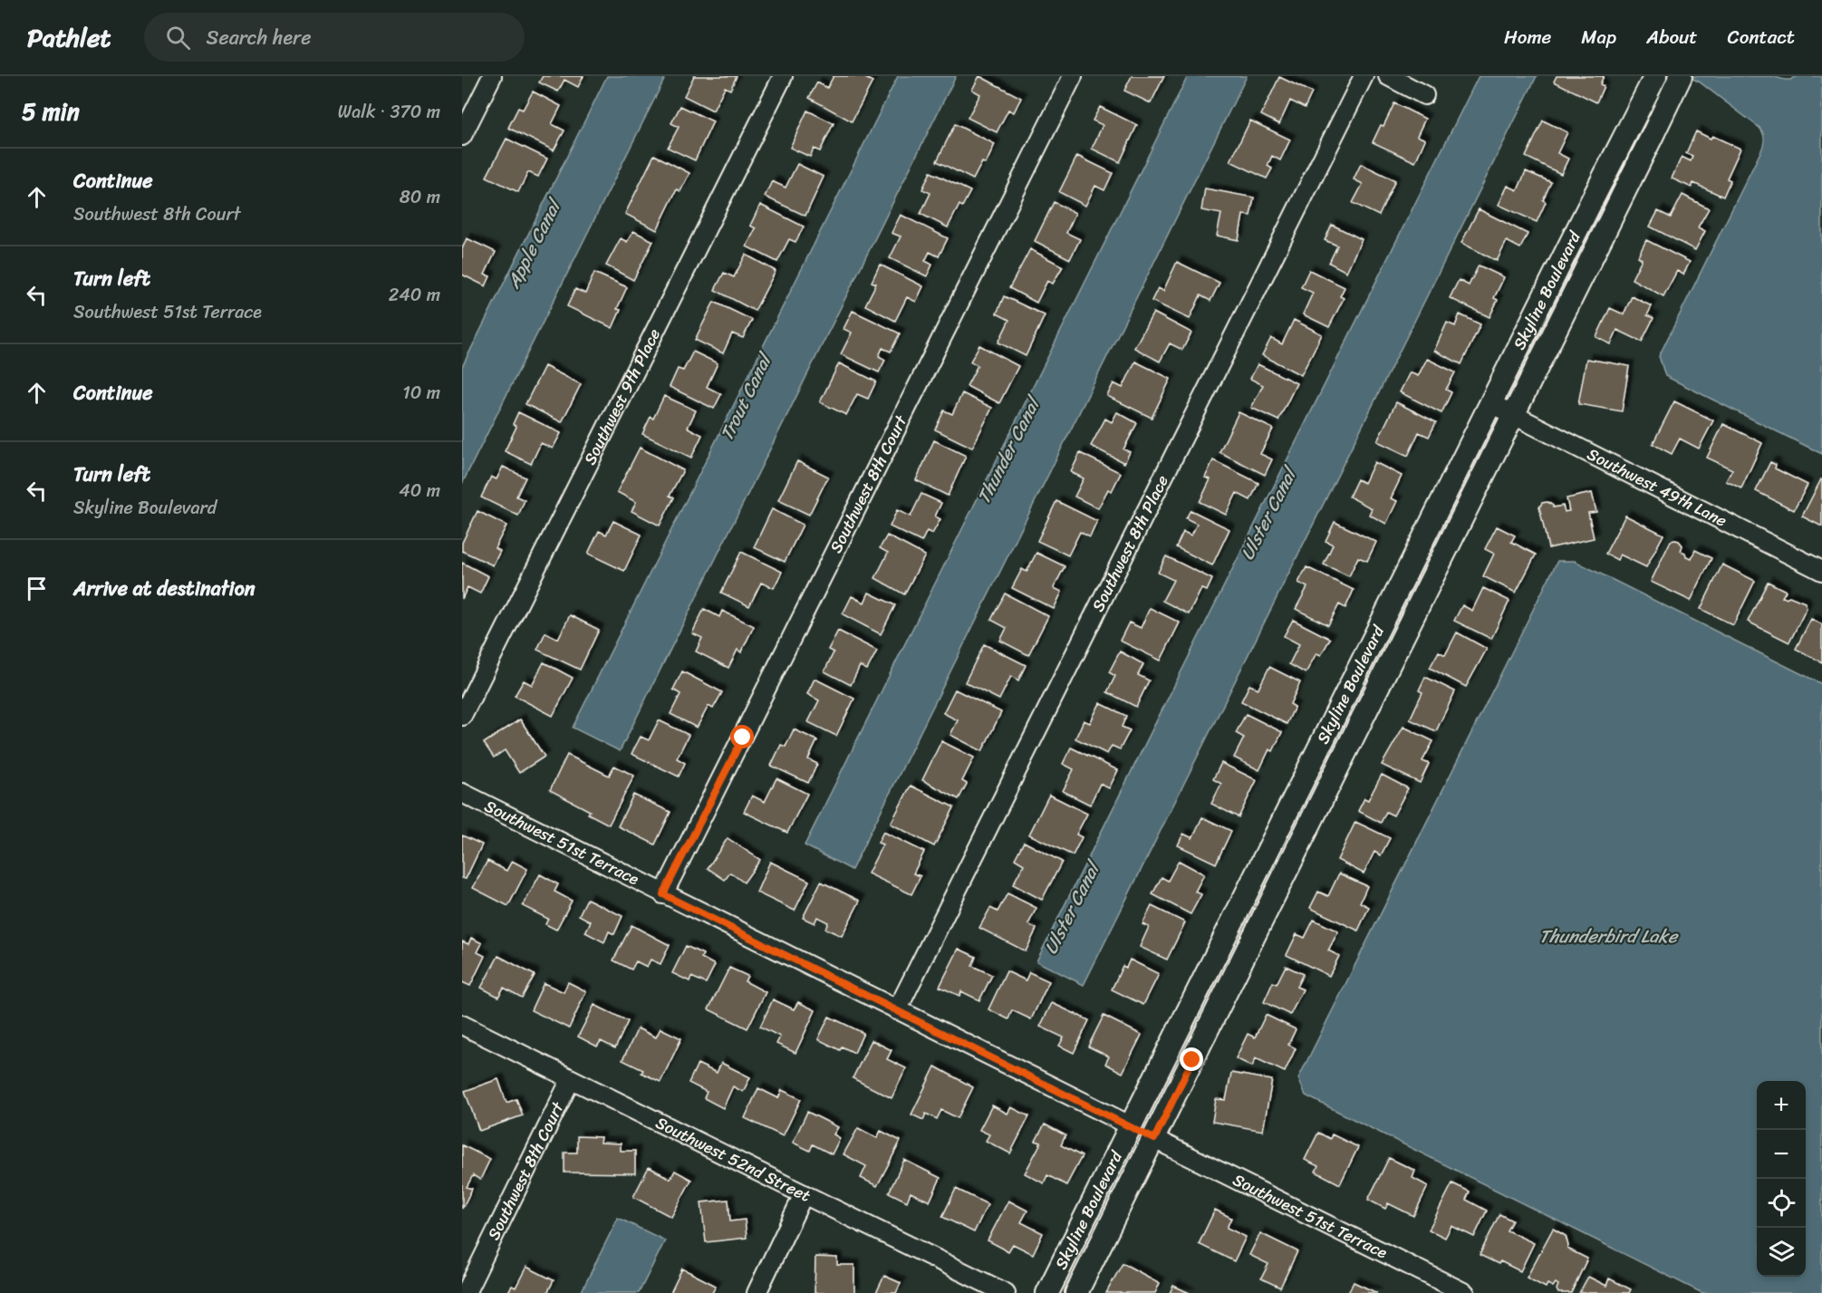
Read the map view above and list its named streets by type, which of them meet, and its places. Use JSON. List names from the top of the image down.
{
  "streets": {
    "street": [
      "Skyline Boulevard",
      "Southwest 9th Place",
      "Southwest 8th Court",
      "Southwest 49th Lane",
      "Southwest 8th Place",
      "Southwest 51st Terrace",
      "Southwest 52nd Street"
    ]
  },
  "crossings": [
    ["Skyline Boulevard", "Southwest 49th Lane"],
    ["Skyline Boulevard", "Southwest 51st Terrace"],
    ["Southwest 8th Court", "Southwest 51st Terrace"],
    ["Southwest 8th Court", "Southwest 52nd Street"],
    ["Southwest 8th Place", "Southwest 51st Terrace"]
  ],
  "water": [
    "Apple Canal",
    "Trout Canal",
    "Thunder Canal",
    "Ulster Canal",
    "Thunderbird Lake"
  ],
  "page": {
    "header": "Pathlet",
    "search": "Search here",
    "nav": [
      "Home",
      "Map",
      "About",
      "Contact"
    ],
    "heading": ["5 min", "Walk · 370 m"],
    "list": [
      ["Continue", "Southwest 8th Court", "80 m"],
      ["Turn left", "Southwest 51st Terrace", "240 m"],
      ["Continue", "10 m"],
      ["Turn left", "Skyline Boulevard", "40 m"],
      "Arrive at destination"
    ],
    "map_buttons": ["+", "−"]
  }
}
